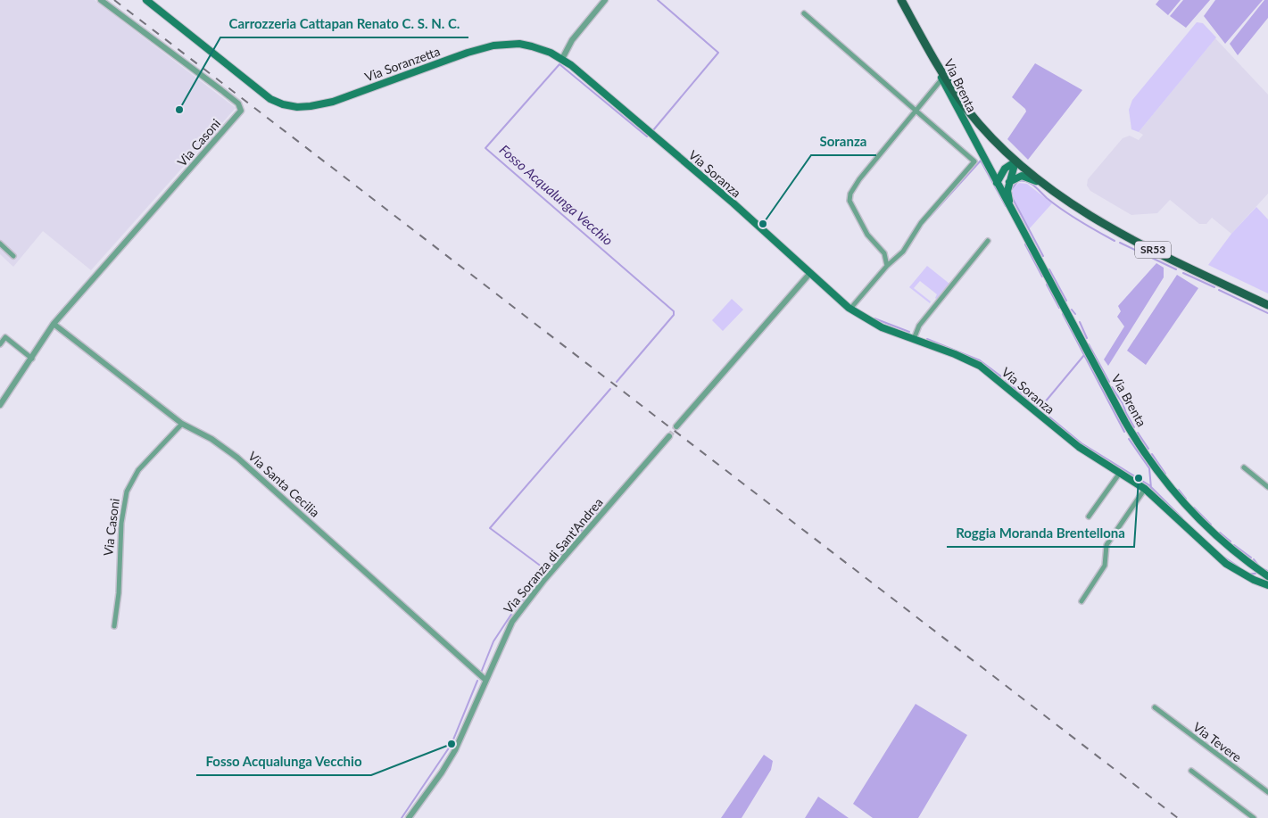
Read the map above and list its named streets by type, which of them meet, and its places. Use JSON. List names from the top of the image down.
{
  "streets": {
    "main road": [
      "Via Soranzetta",
      "Via Brenta",
      "Via Soranza",
      "SR53"
    ],
    "street": [
      "Via Casoni",
      "Via Santa Cecilia",
      "Via Soranza di Sant'Andrea",
      "Via Tevere"
    ]
  },
  "crossings": [
    ["Via Soranzetta", "Via Soranza"],
    ["Via Brenta", "SR53"],
    ["Via Casoni", "Via Santa Cecilia"],
    ["Via Santa Cecilia", "Via Soranza di Sant'Andrea"]
  ],
  "water": ["Fosso Acqualunga Vecchio"],
  "places": [
    "Carrozzeria Cattapan Renato C. S. N. C.",
    "Soranza",
    "Roggia Moranda Brentellona",
    "Fosso Acqualunga Vecchio"
  ]
}
